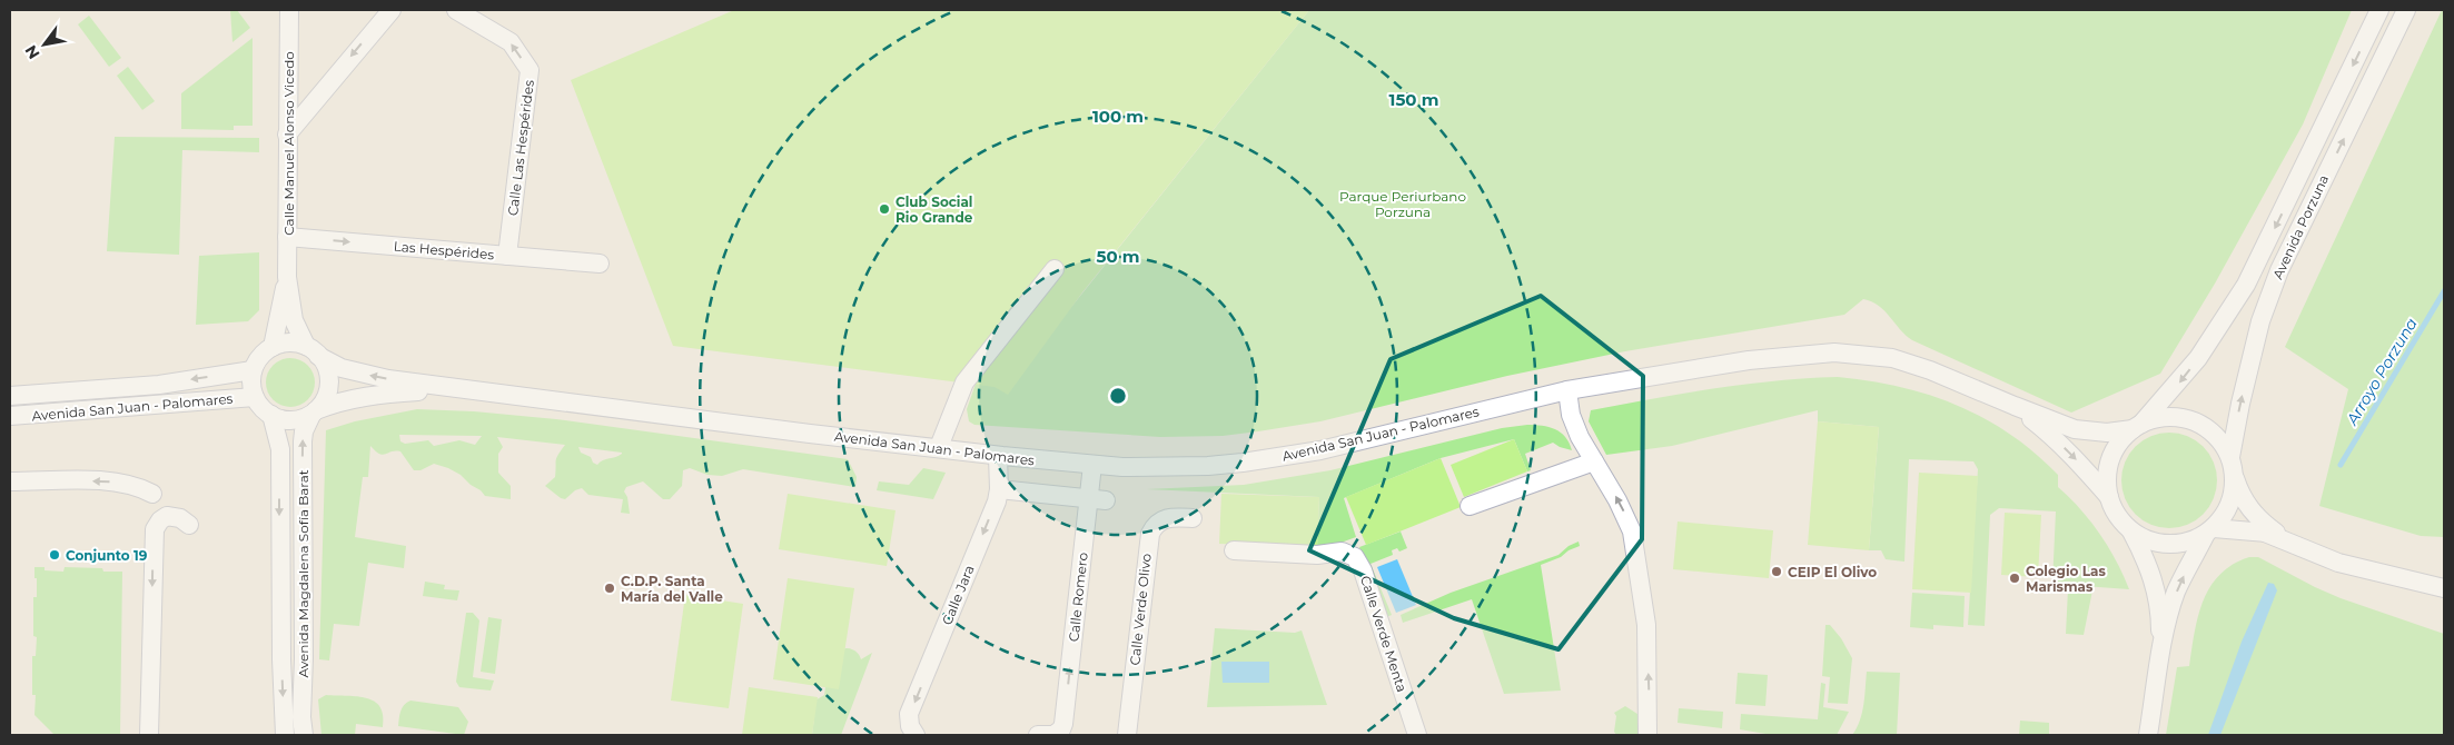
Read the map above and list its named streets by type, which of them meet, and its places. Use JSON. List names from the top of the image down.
{
  "streets": {
    "street": [
      "Calle Manuel Alonso Vicedo",
      "Calle Las Hespérides",
      "Avenida Porzuna",
      "Las Hespérides",
      "Avenida San Juan - Palomares",
      "Avenida Magdalena Sofía Barat",
      "Calle Jara",
      "Calle Romero",
      "Calle Verde Olivo",
      "Calle Verde Menta"
    ]
  },
  "crossings": [
    ["Calle Manuel Alonso Vicedo", "Las Hespérides"],
    ["Calle Manuel Alonso Vicedo", "Avenida San Juan - Palomares"],
    ["Calle Manuel Alonso Vicedo", "Avenida Magdalena Sofía Barat"],
    ["Calle Las Hespérides", "Las Hespérides"],
    ["Avenida San Juan - Palomares", "Avenida Magdalena Sofía Barat"],
    ["Avenida San Juan - Palomares", "Calle Jara"],
    ["Avenida San Juan - Palomares", "Calle Romero"]
  ],
  "one_way": ["Calle Las Hespérides", "Calle Jara", "Calle Romero"],
  "water": ["Arroyo Porzuna"],
  "parks": ["Parque Periurbano Porzuna"],
  "places": [
    "Club Social Rio Grande",
    "Conjunto 19",
    "CEIP El Olivo",
    "Colegio Las Marismas",
    "C.D.P. Santa María del Valle"
  ],
  "north": "bottom left",
  "rings": ["150 m", "100 m", "50 m"]
}
